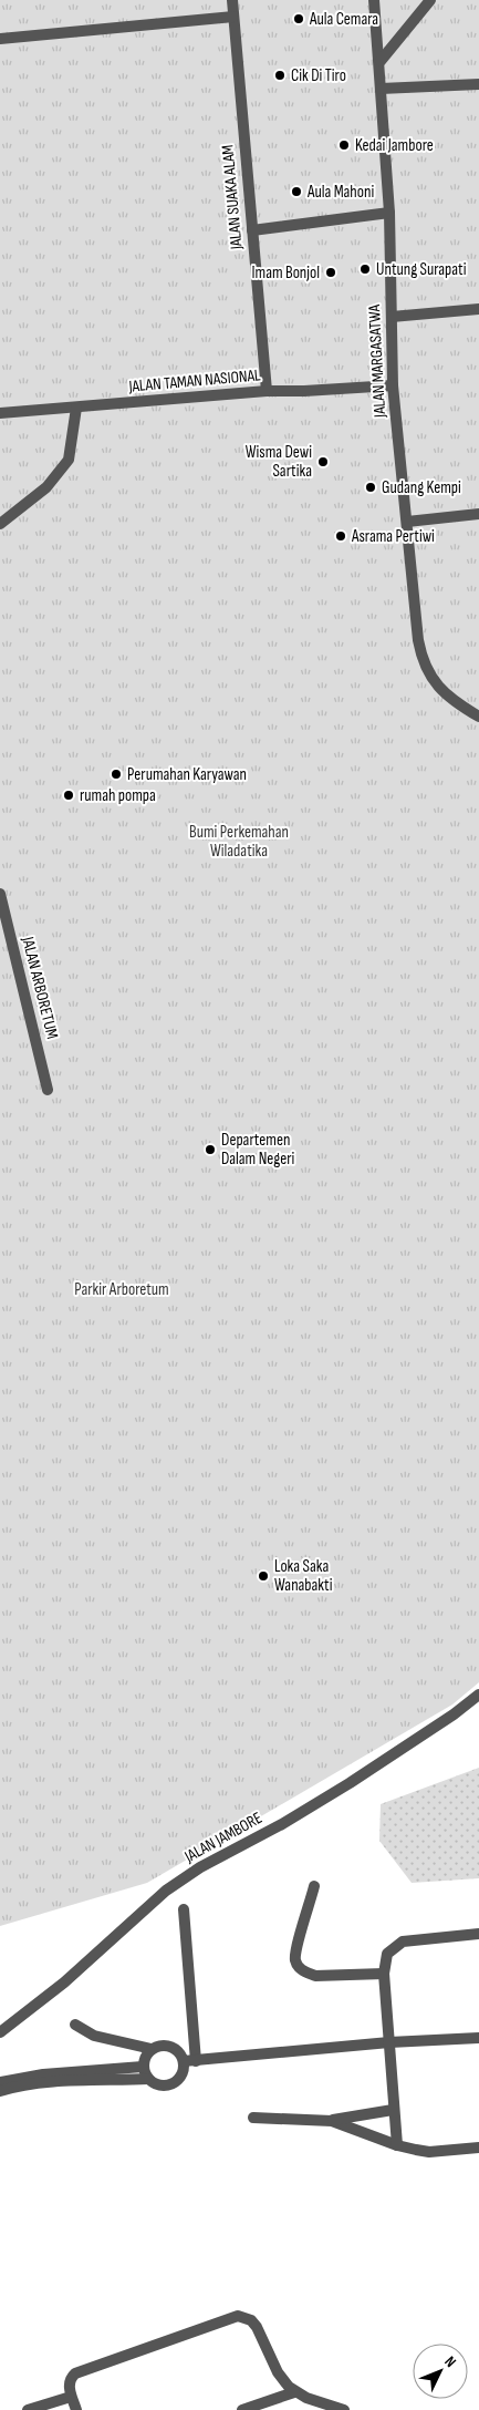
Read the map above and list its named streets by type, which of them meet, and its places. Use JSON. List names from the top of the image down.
{
  "streets": {
    "street": [
      "JALAN SUAKA ALAM",
      "JALAN MARGASATWA",
      "JALAN TAMAN NASIONAL",
      "JALAN ARBORETUM",
      "JALAN JAMBORE"
    ]
  },
  "crossings": [
    ["JALAN SUAKA ALAM", "JALAN TAMAN NASIONAL"],
    ["JALAN MARGASATWA", "JALAN TAMAN NASIONAL"]
  ],
  "parks": ["Bumi Perkemahan Wiladatika", "Parkir Arboretum"],
  "places": [
    "Aula Cemara",
    "Cik Di Tiro",
    "Kedai Jambore",
    "Aula Mahoni",
    "Untung Surapati",
    "Imam Bonjol",
    "Wisma Dewi Sartika",
    "Gudang Kempi",
    "Asrama Pertiwi",
    "Perumahan Karyawan",
    "rumah pompa",
    "Departemen Dalam Negeri",
    "Loka Saka Wanabakti"
  ],
  "north": "top right"
}
